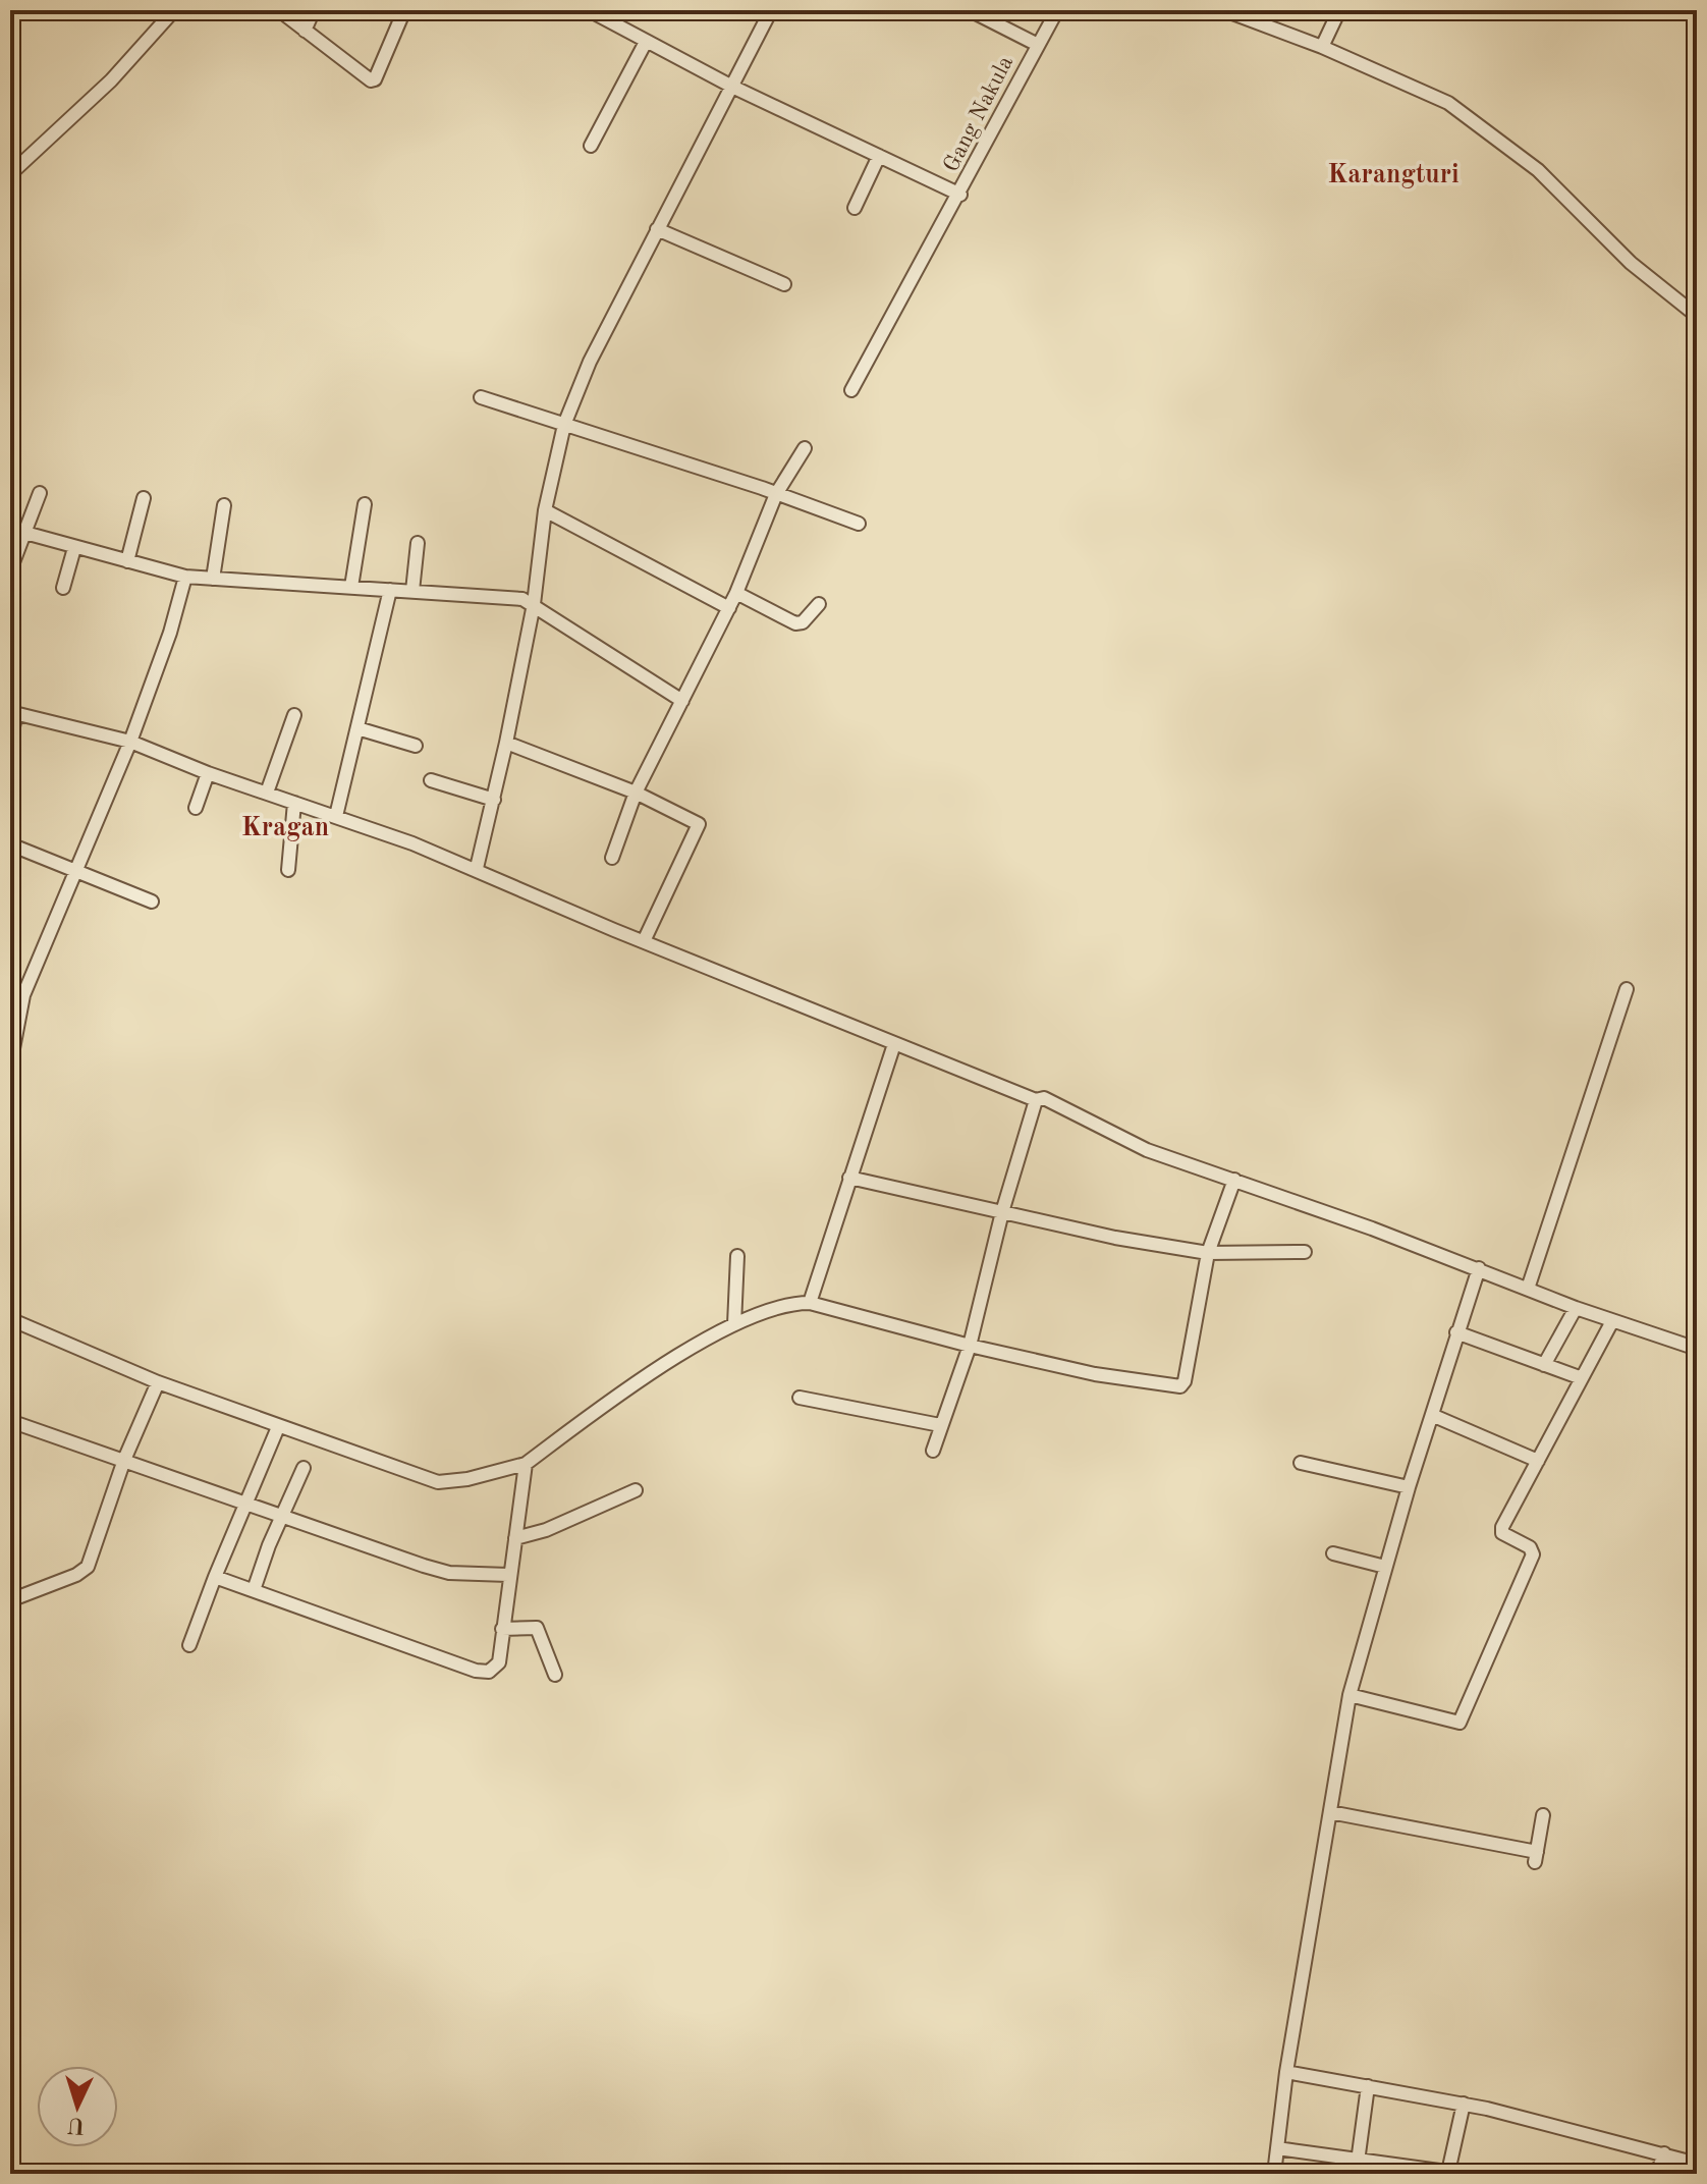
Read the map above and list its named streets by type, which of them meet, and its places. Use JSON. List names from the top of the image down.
{
  "streets": {
    "street": ["Gang Nakula"]
  },
  "districts": ["Karangturi", "Kragan"],
  "north": "bottom"
}
